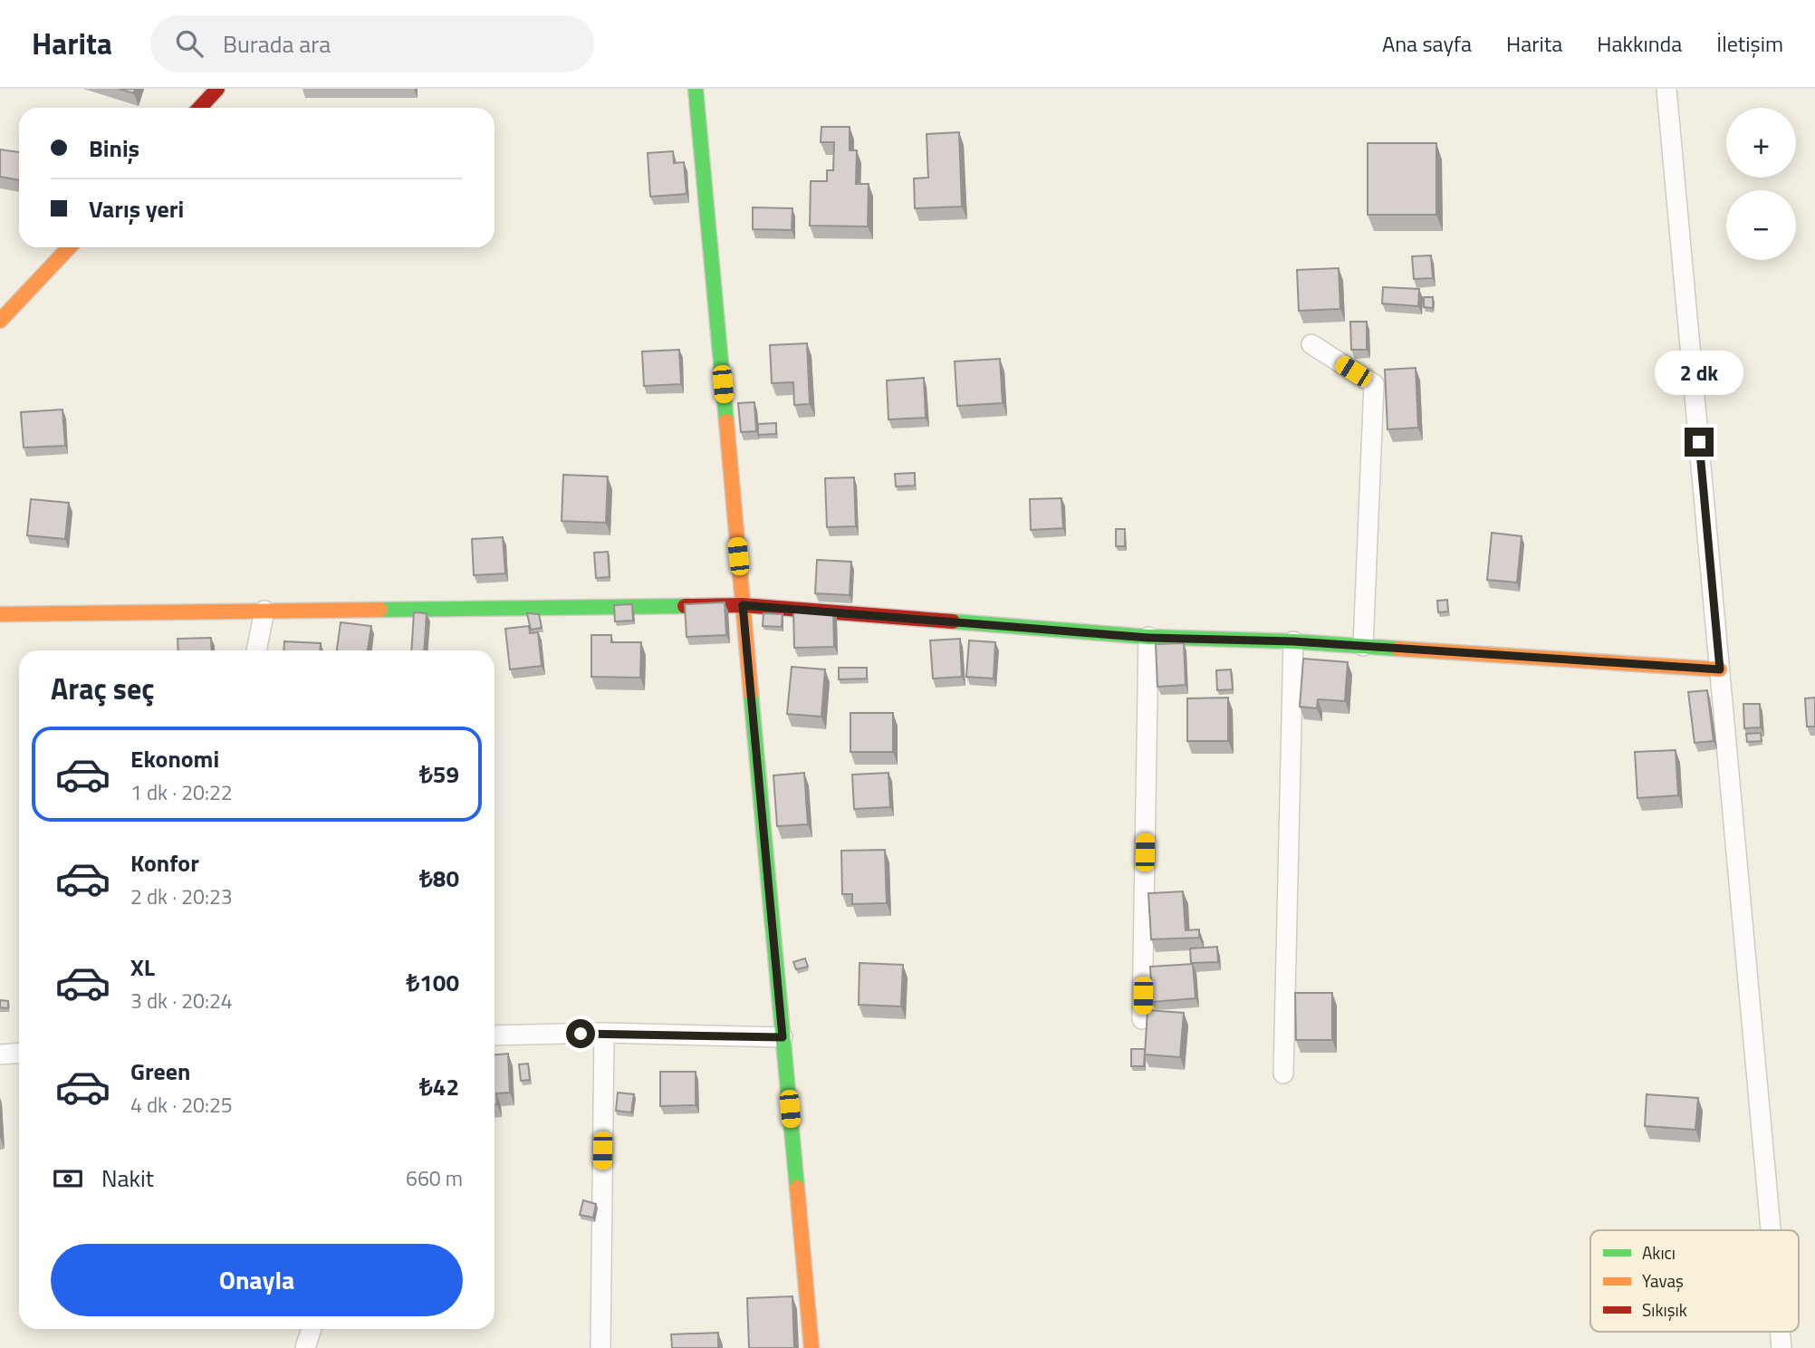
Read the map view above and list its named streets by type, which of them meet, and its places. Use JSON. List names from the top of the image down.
{
  "legend": ["Akıcı", "Yavaş", "Sıkışık"],
  "page": {
    "header": "Harita",
    "search": "Burada ara",
    "nav": [
      "Ana sayfa",
      "Harita",
      "Hakkında",
      "İletişim"
    ],
    "map_buttons": ["+", "−"],
    "banner": ["Biniş", "Varış yeri"],
    "bubble": "2 dk",
    "heading": "Araç seç",
    "list": [
      {
        "name": "Ekonomi",
        "note": "1 dk · 20:22",
        "value": "₺59"
      },
      {
        "name": "Konfor",
        "note": "2 dk · 20:23",
        "value": "₺80"
      },
      {
        "name": "XL",
        "note": "3 dk · 20:24",
        "value": "₺100"
      },
      {
        "name": "Green",
        "note": "4 dk · 20:25",
        "value": "₺42"
      }
    ],
    "pay": ["Nakit", "660 m"],
    "buttons": "Onayla"
  }
}
